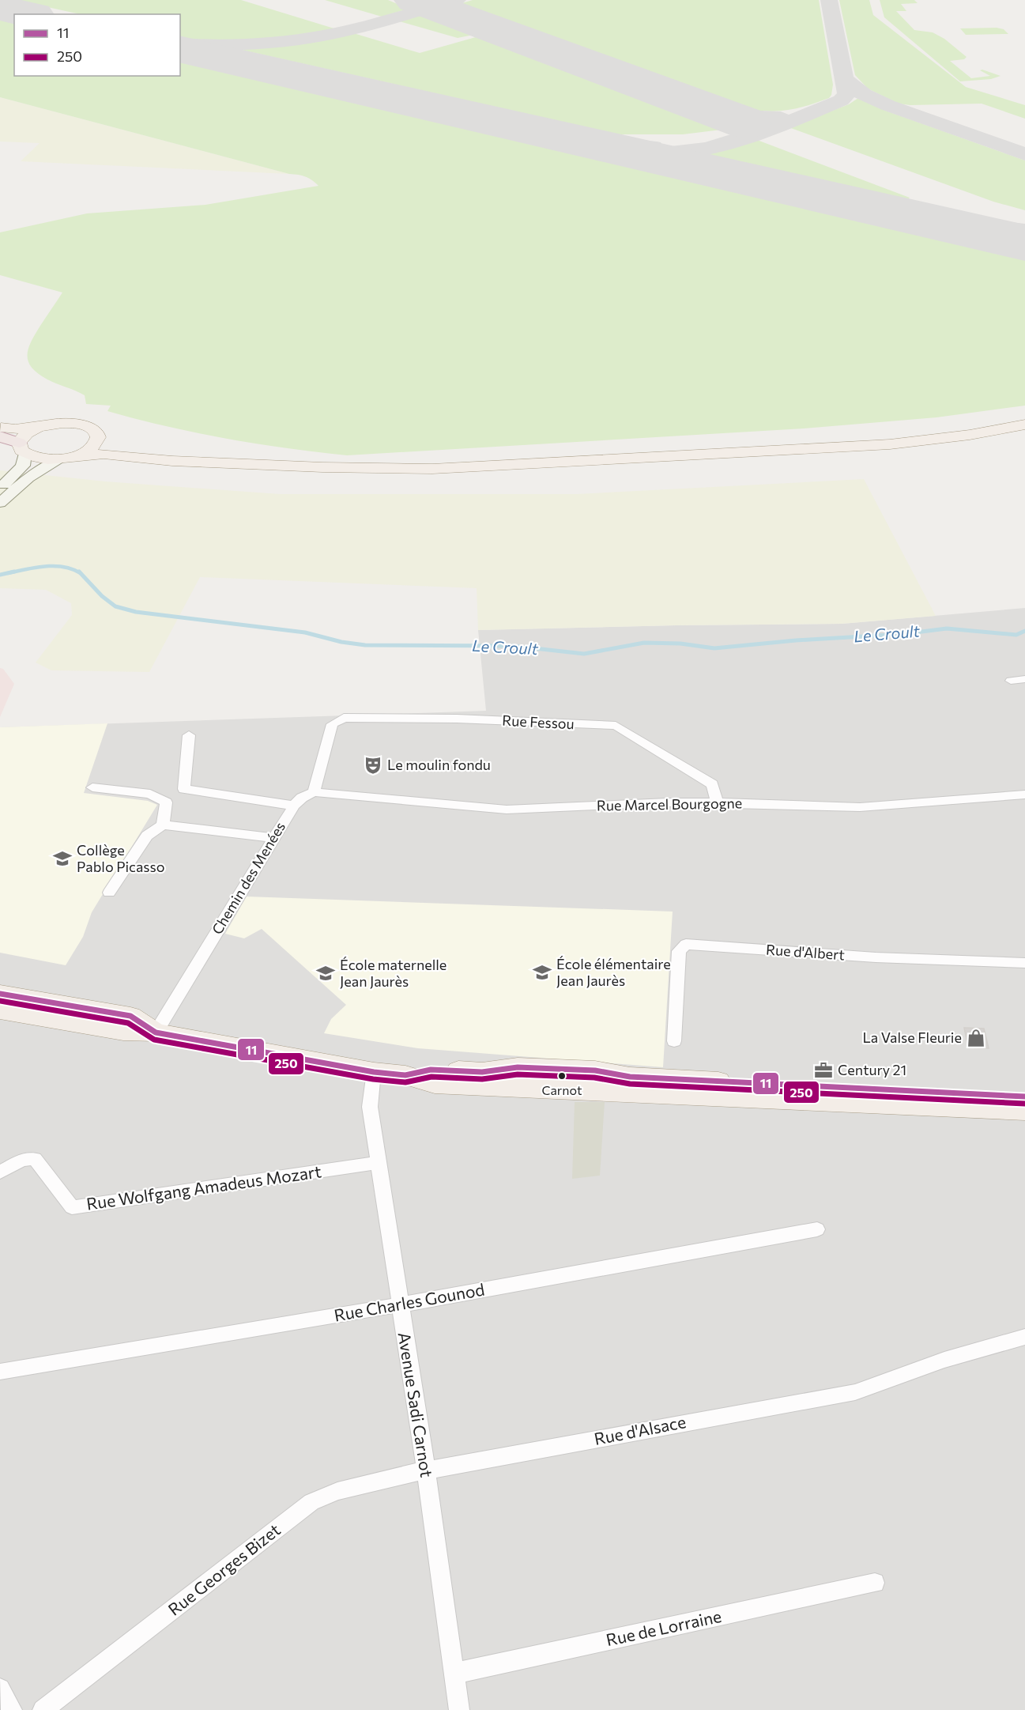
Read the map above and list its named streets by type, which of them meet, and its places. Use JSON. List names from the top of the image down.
{
  "streets": {
    "street": [
      "Rue Fessou",
      "Rue Marcel Bourgogne",
      "Chemin des Menées",
      "Rue d'Albert",
      "Rue Wolfgang Amadeus Mozart",
      "Rue Charles Gounod",
      "Avenue Sadi Carnot",
      "Rue d'Alsace",
      "Rue Georges Bizet",
      "Rue de Lorraine"
    ]
  },
  "crossings": [
    ["Rue Fessou", "Rue Marcel Bourgogne"],
    ["Rue Fessou", "Chemin des Menées"],
    ["Rue Marcel Bourgogne", "Chemin des Menées"],
    ["Rue Wolfgang Amadeus Mozart", "Avenue Sadi Carnot"],
    ["Rue Charles Gounod", "Avenue Sadi Carnot"],
    ["Avenue Sadi Carnot", "Rue d'Alsace"],
    ["Avenue Sadi Carnot", "Rue Georges Bizet"],
    ["Avenue Sadi Carnot", "Rue de Lorraine"],
    ["Rue d'Alsace", "Rue Georges Bizet"]
  ],
  "water": ["Le Croult"],
  "places": {
    "theatre": ["Le moulin fondu"],
    "school or university": ["Collège Pablo Picasso", "École élémentaire Jean Jaurès", "École maternelle Jean Jaurès"],
    "shop": ["La Valse Fleurie"],
    "office": ["Century 21"],
    "other": ["Carnot"]
  },
  "lines": ["transit line 11", "transit line 250"],
  "legend": ["11", "250"]
}
